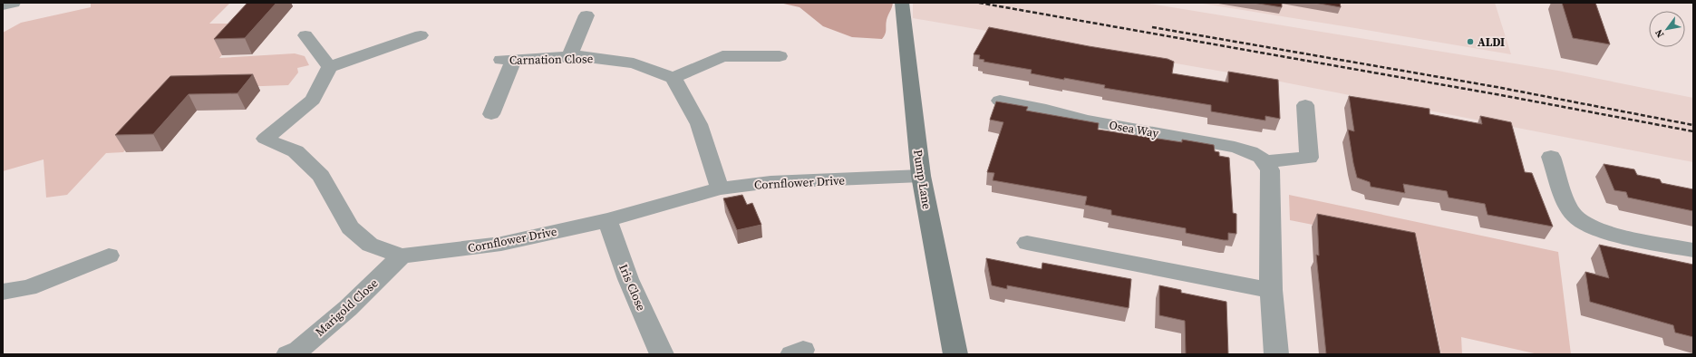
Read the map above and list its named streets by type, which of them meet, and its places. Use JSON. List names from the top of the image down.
{
  "streets": {
    "street": [
      "Carnation Close",
      "Osea Way",
      "Pump Lane",
      "Cornflower Drive",
      "Iris Close",
      "Marigold Close"
    ]
  },
  "crossings": [
    ["Pump Lane", "Cornflower Drive"],
    ["Cornflower Drive", "Iris Close"],
    ["Cornflower Drive", "Marigold Close"]
  ],
  "places": ["ALDI"],
  "north": "bottom left"
}
